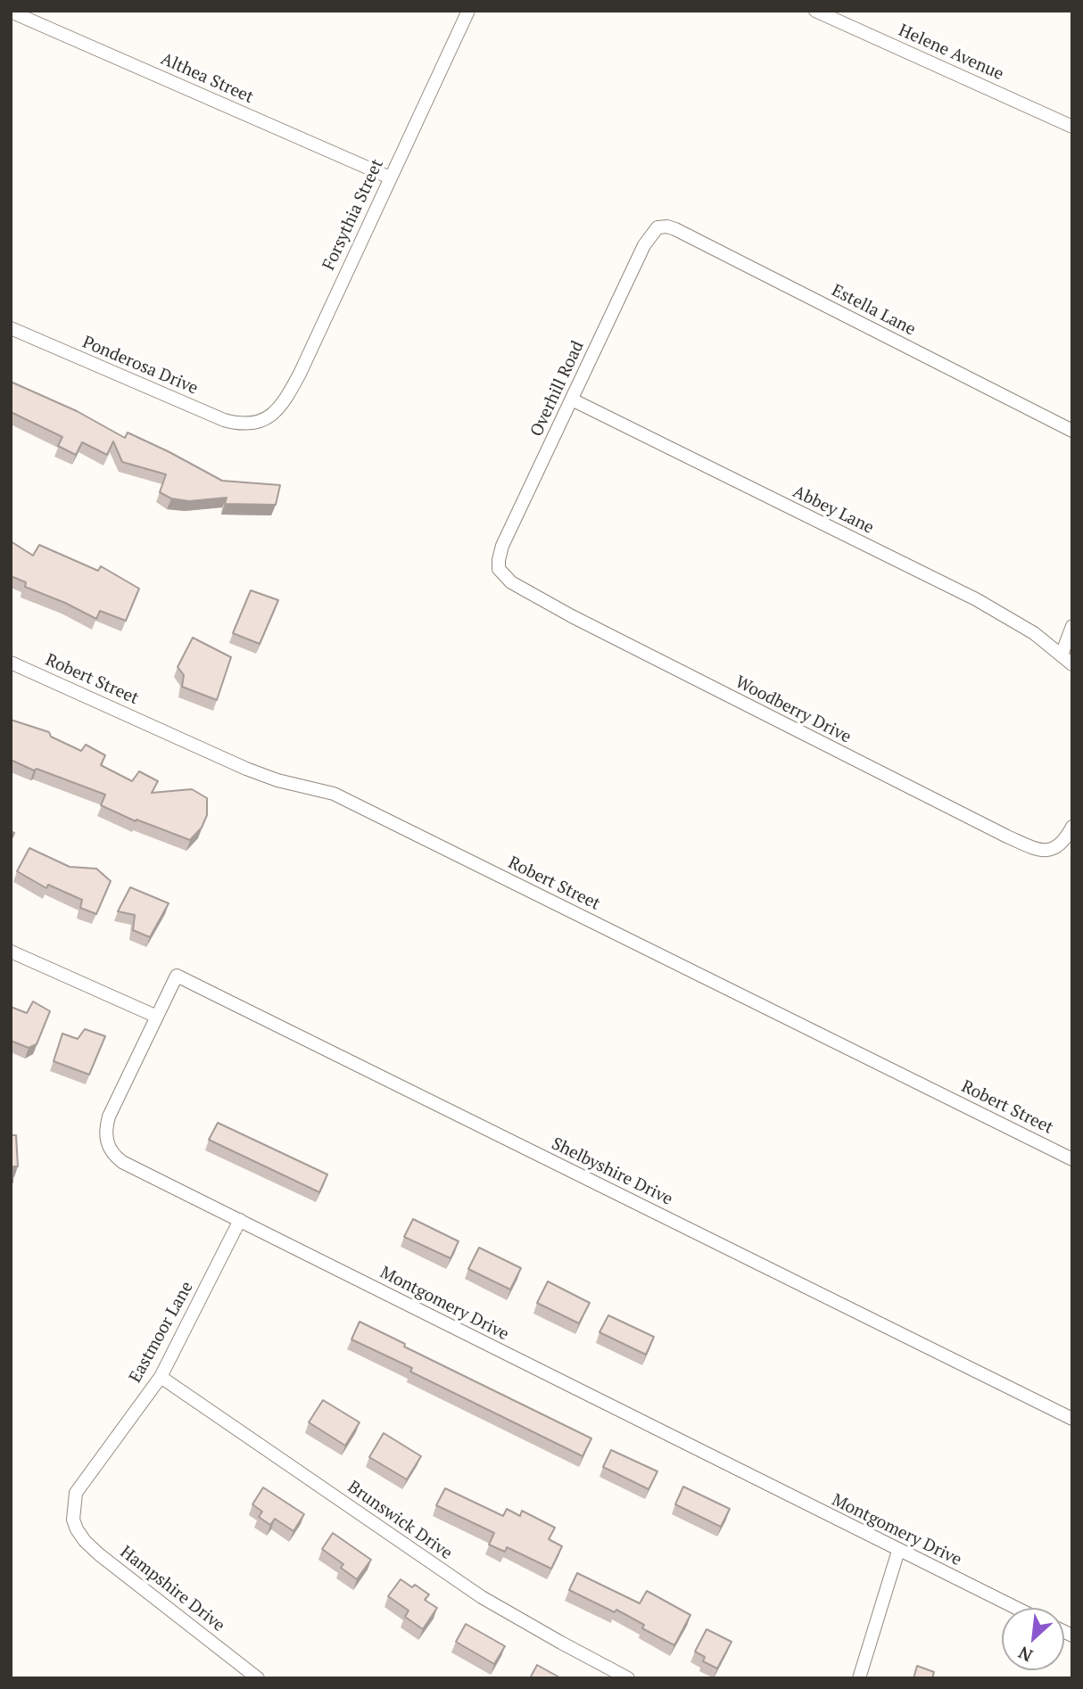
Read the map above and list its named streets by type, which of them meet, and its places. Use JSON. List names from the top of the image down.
{
  "streets": {
    "street": [
      "Helene Avenue",
      "Althea Street",
      "Forsythia Street",
      "Estella Lane",
      "Ponderosa Drive",
      "Overhill Road",
      "Abbey Lane",
      "Robert Street",
      "Woodberry Drive",
      "Shelbyshire Drive",
      "Montgomery Drive",
      "Eastmoor Lane",
      "Brunswick Drive",
      "Hampshire Drive"
    ]
  },
  "crossings": [
    ["Althea Street", "Forsythia Street"],
    ["Forsythia Street", "Ponderosa Drive"],
    ["Estella Lane", "Overhill Road"],
    ["Overhill Road", "Abbey Lane"],
    ["Overhill Road", "Woodberry Drive"],
    ["Shelbyshire Drive", "Montgomery Drive"],
    ["Montgomery Drive", "Eastmoor Lane"],
    ["Eastmoor Lane", "Brunswick Drive"],
    ["Eastmoor Lane", "Hampshire Drive"]
  ],
  "north": "bottom left"
}
